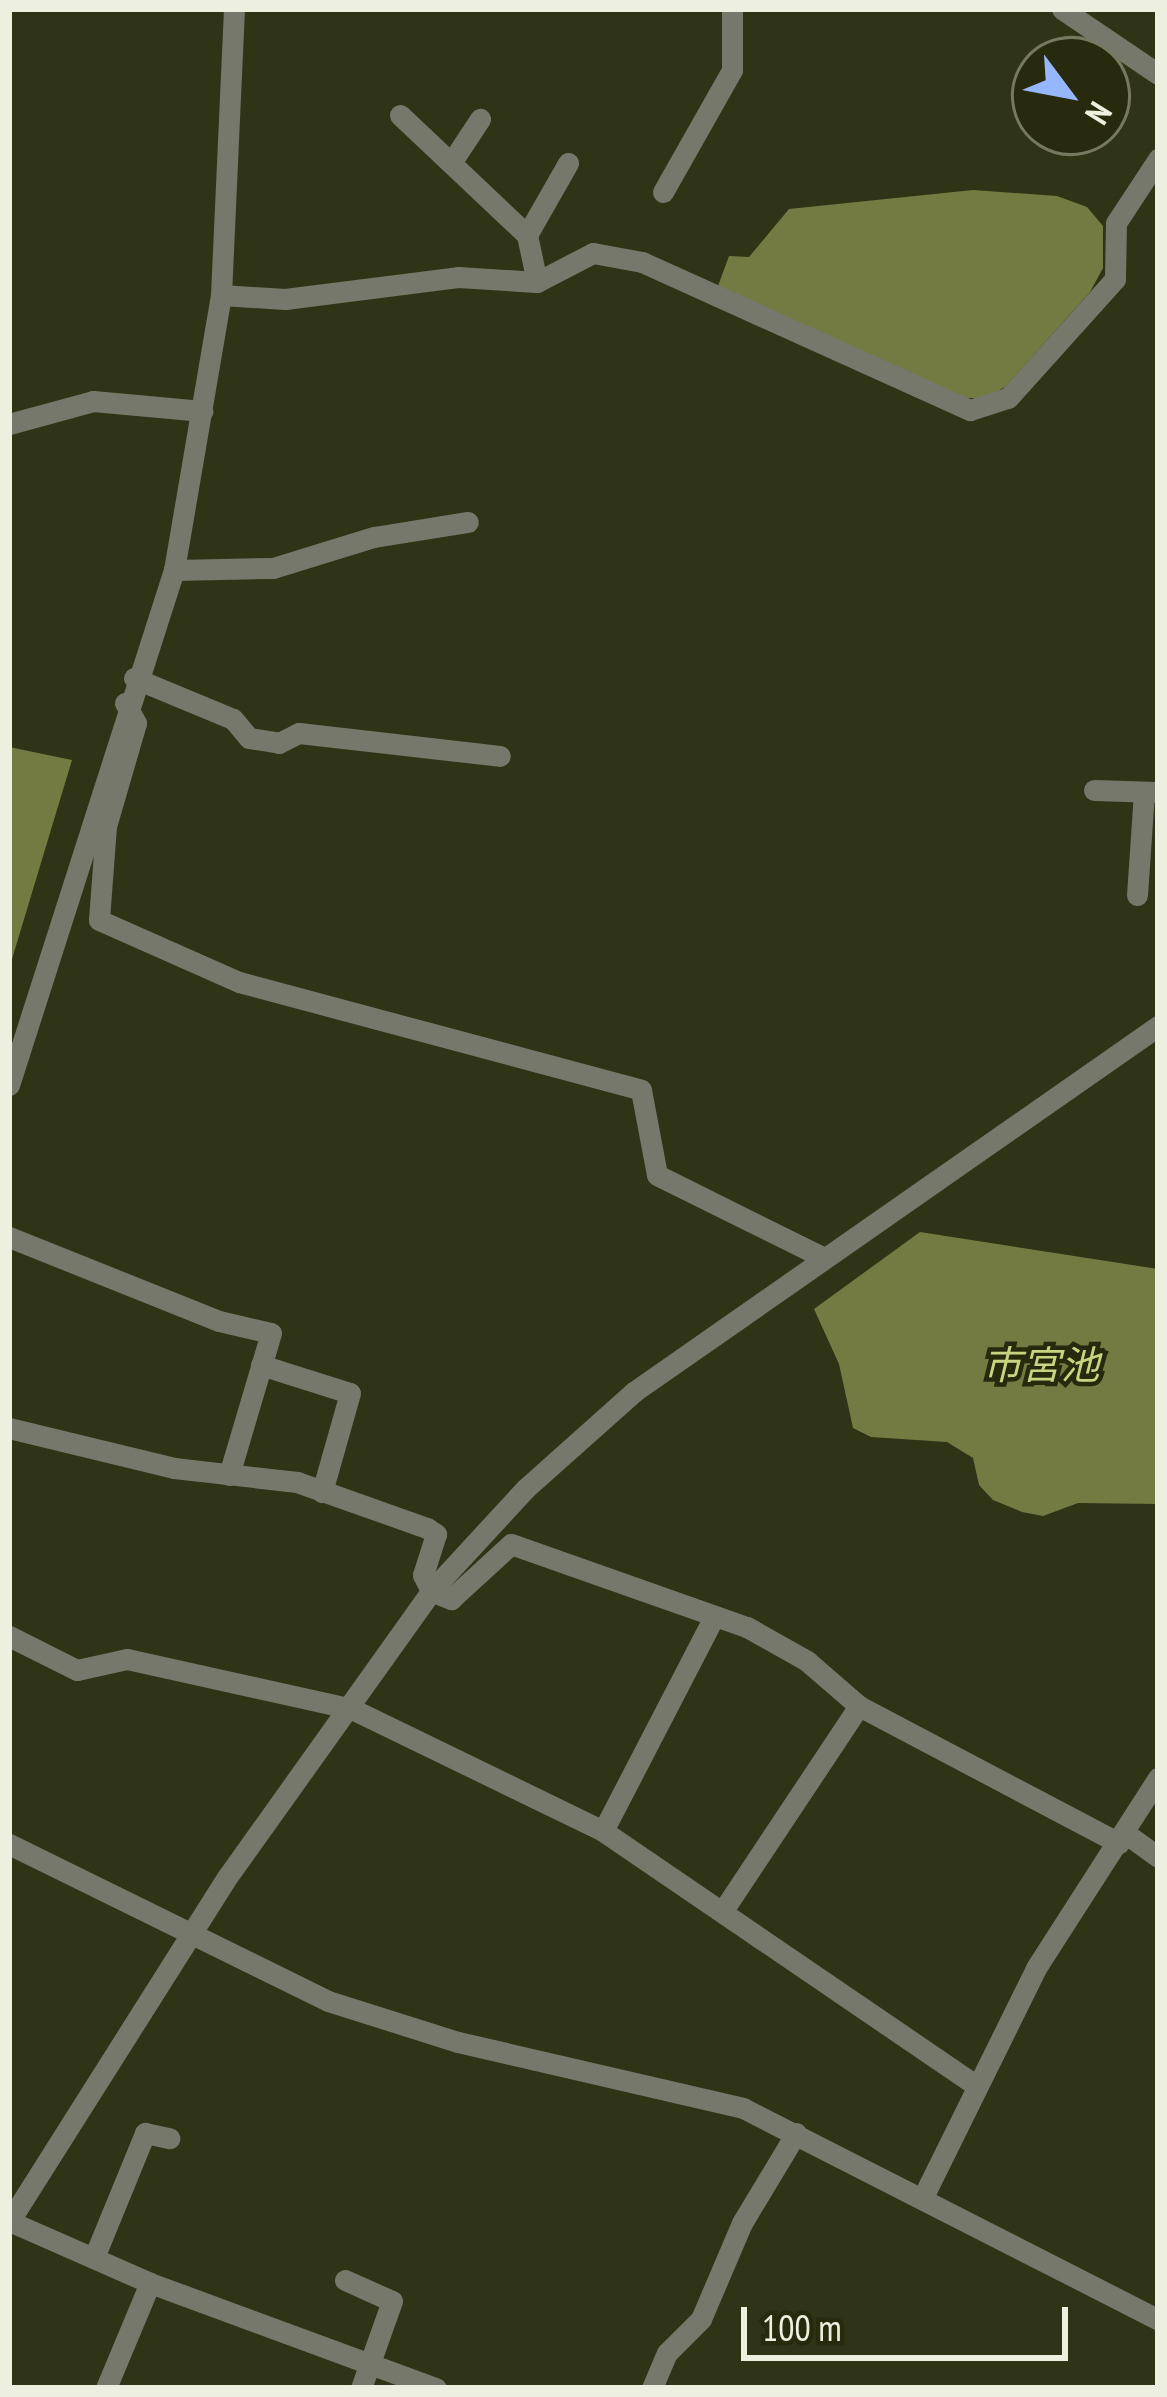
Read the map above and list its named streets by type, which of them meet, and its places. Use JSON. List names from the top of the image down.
{
  "water": ["市宮池"],
  "scale_bar": "100 m",
  "north": "bottom right"
}
